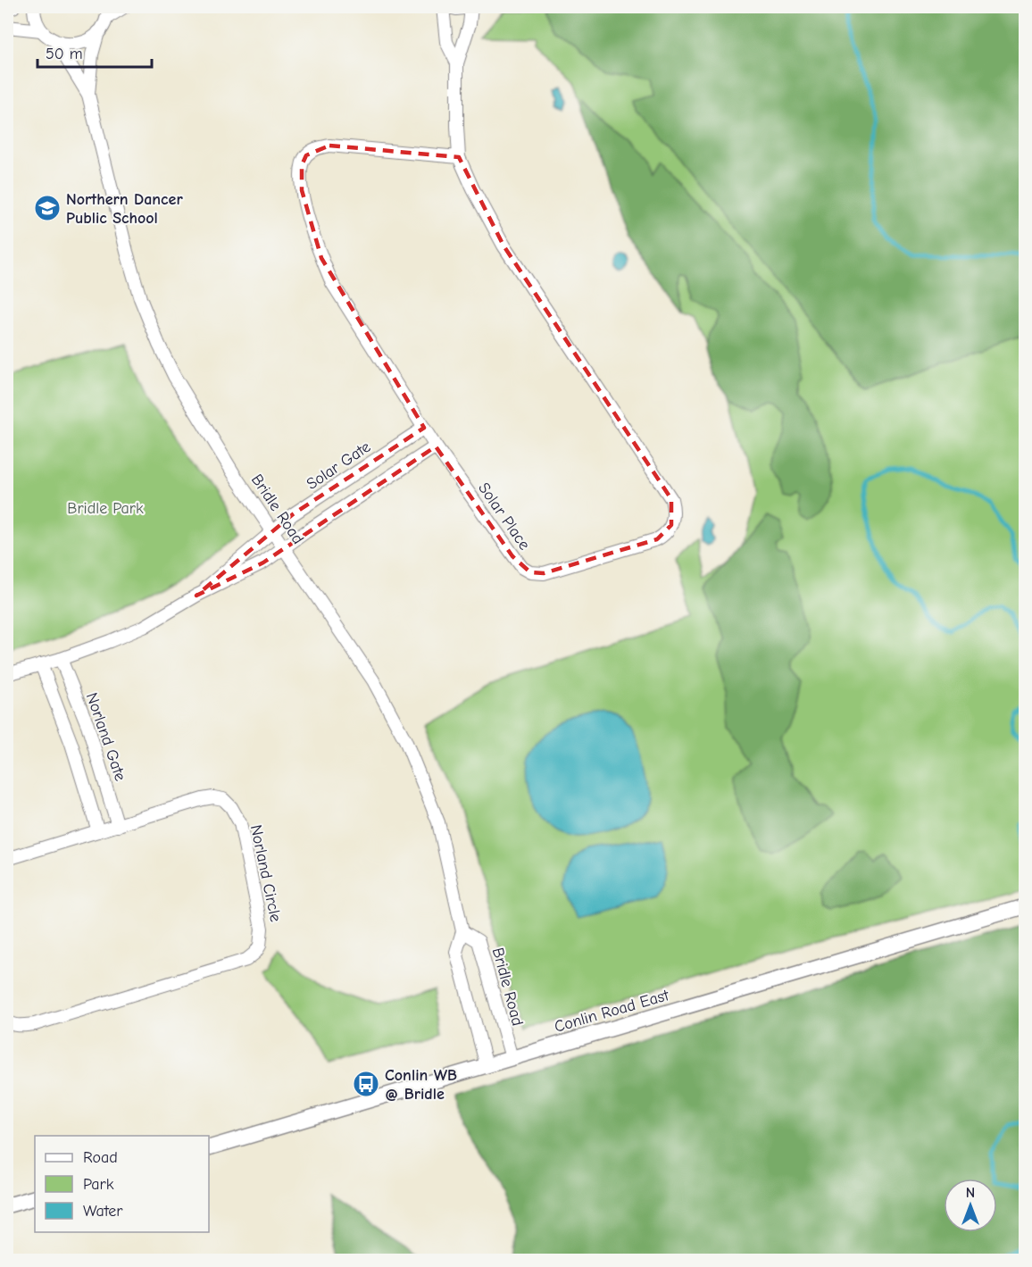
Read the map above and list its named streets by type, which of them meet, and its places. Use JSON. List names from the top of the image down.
{
  "streets": {
    "street": [
      "Solar Gate",
      "Bridle Road",
      "Solar Place",
      "Norland Gate",
      "Norland Circle",
      "Conlin Road East"
    ]
  },
  "crossings": [
    ["Solar Gate", "Bridle Road"],
    ["Solar Gate", "Solar Place"],
    ["Bridle Road", "Conlin Road East"],
    ["Norland Gate", "Norland Circle"]
  ],
  "parks": ["Bridle Park"],
  "places": {
    "school or university": ["Northern Dancer Public School"],
    "bus stop": ["Conlin WB @ Bridle"]
  },
  "legend": ["Road", "Park", "Water"],
  "scale_bar": "50 m",
  "north": "top"
}
